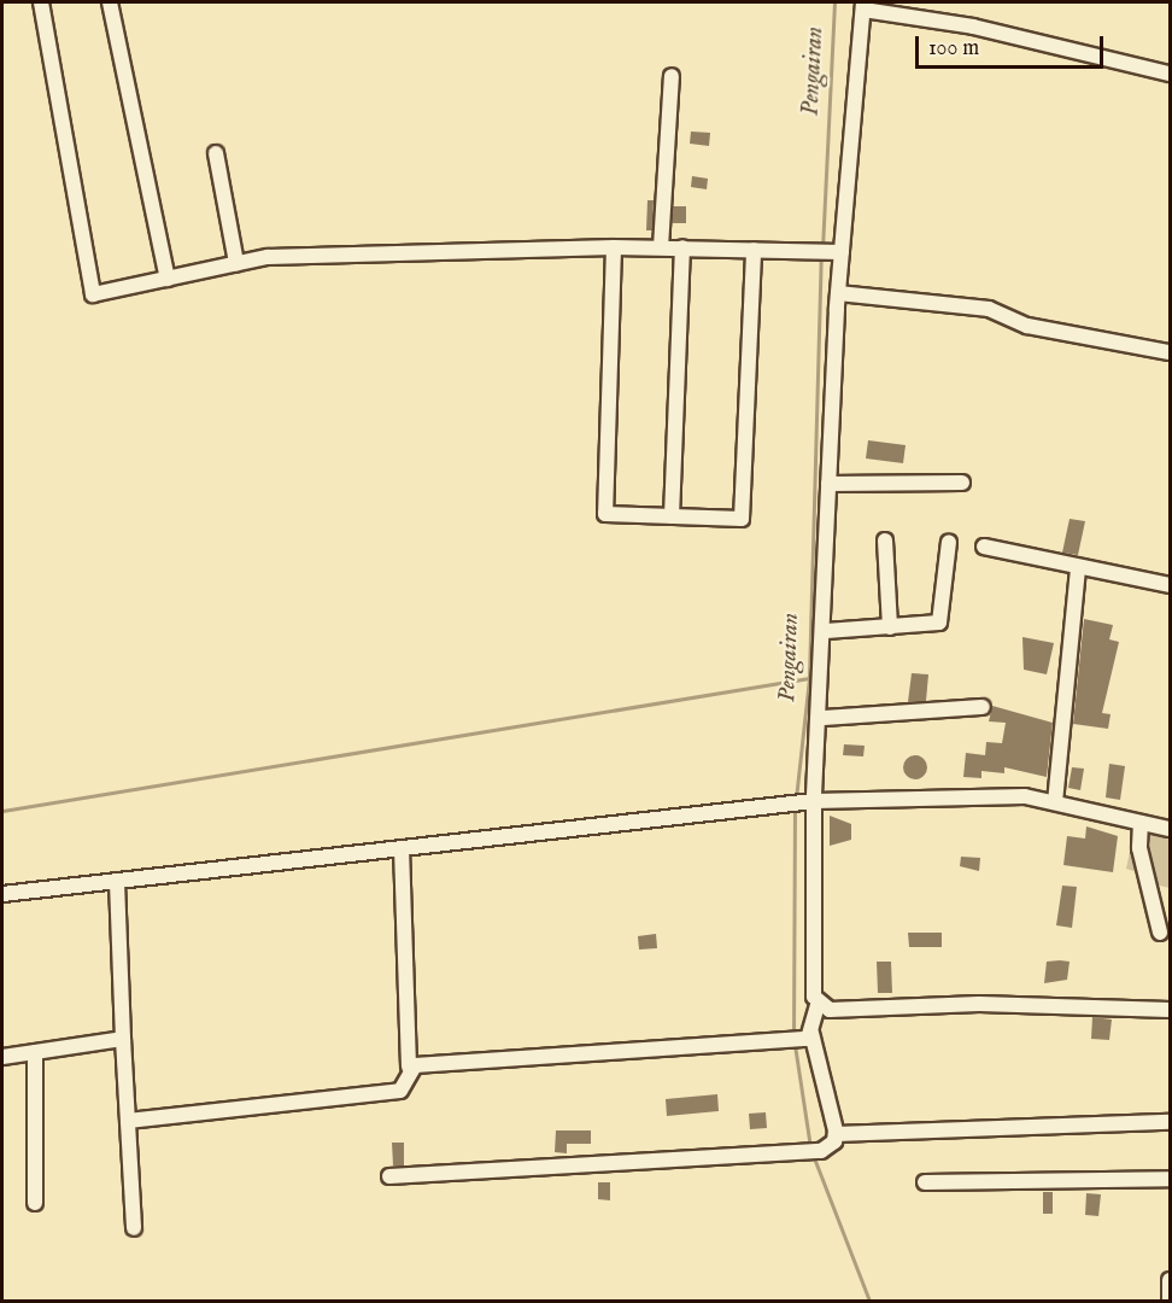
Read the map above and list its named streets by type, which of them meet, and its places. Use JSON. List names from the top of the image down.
{
  "water": ["Pengairan"],
  "scale_bar": "100 m"
}
